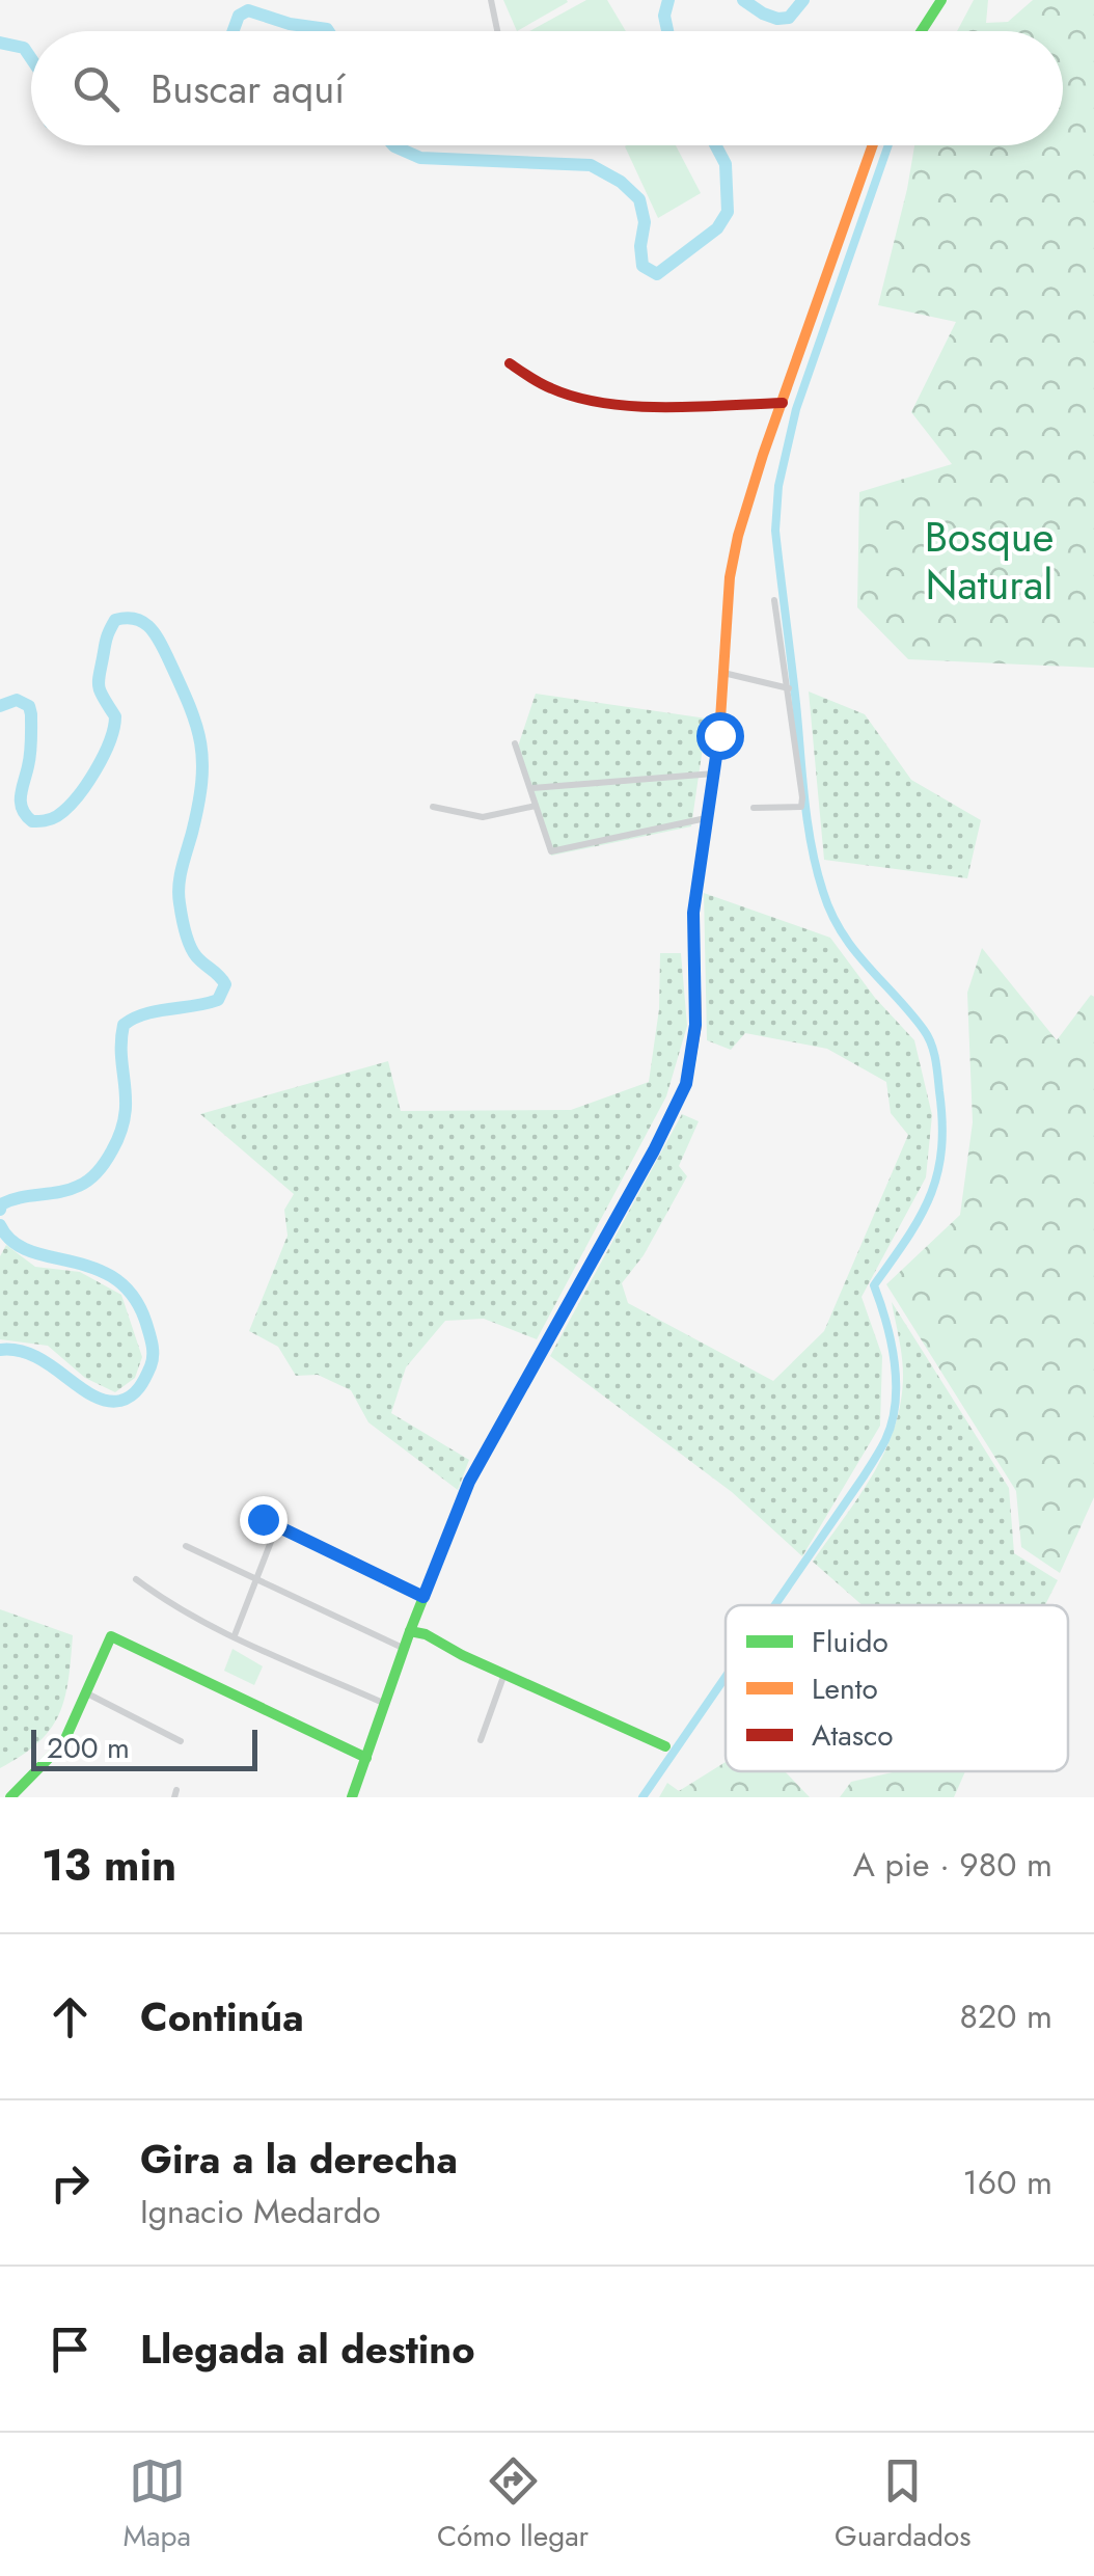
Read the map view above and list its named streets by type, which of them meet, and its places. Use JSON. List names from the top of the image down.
{
  "parks": ["Bosque Natural"],
  "legend": ["Fluido", "Lento", "Atasco"],
  "scale_bar": "200 m",
  "page": {
    "search": "Buscar aquí",
    "scale": "200 m",
    "heading": ["13 min", "A pie · 980 m"],
    "list": [
      ["Continúa", "820 m"],
      ["Gira a la derecha", "Ignacio Medardo", "160 m"],
      "Llegada al destino"
    ],
    "nav": ["Mapa", "Cómo llegar", "Guardados"]
  }
}
